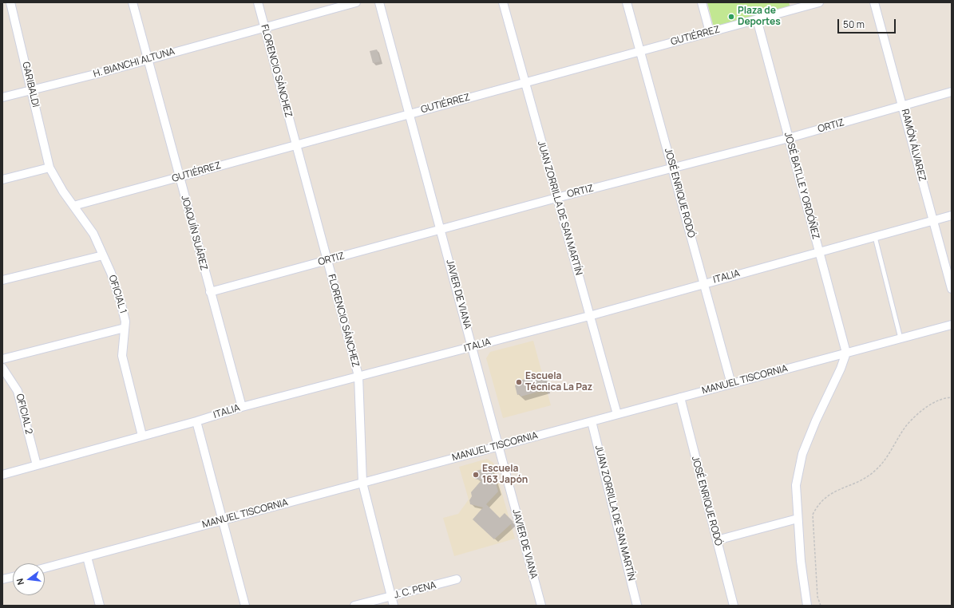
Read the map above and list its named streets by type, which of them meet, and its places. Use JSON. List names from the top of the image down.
{
  "streets": {
    "street": [
      "GUTIÉRREZ",
      "H. BIANCHI ALTUNA",
      "FLORENCIO SÁNCHEZ",
      "GARIBALDI",
      "ORTIZ",
      "RAMÓN ÁLVAREZ",
      "JOSÉ BATLLE Y ORDÓÑEZ",
      "JOSÉ ENRIQUE RODÓ",
      "JUAN ZORRILLA DE SAN MARTÍN",
      "JOAQUÍN SUÁREZ",
      "ITALIA",
      "OFICIAL 1",
      "JAVIER DE VIANA",
      "MANUEL TISCORNIA",
      "OFICIAL 2",
      "J. C. PENA"
    ]
  },
  "crossings": [
    ["GUTIÉRREZ", "FLORENCIO SÁNCHEZ"],
    ["GUTIÉRREZ", "JOSÉ BATLLE Y ORDÓÑEZ"],
    ["GUTIÉRREZ", "JOSÉ ENRIQUE RODÓ"],
    ["GUTIÉRREZ", "JUAN ZORRILLA DE SAN MARTÍN"],
    ["GUTIÉRREZ", "JOAQUÍN SUÁREZ"],
    ["GUTIÉRREZ", "OFICIAL 1"],
    ["GUTIÉRREZ", "JAVIER DE VIANA"],
    ["H. BIANCHI ALTUNA", "FLORENCIO SÁNCHEZ"],
    ["H. BIANCHI ALTUNA", "GARIBALDI"],
    ["H. BIANCHI ALTUNA", "JOAQUÍN SUÁREZ"],
    ["FLORENCIO SÁNCHEZ", "ORTIZ"],
    ["FLORENCIO SÁNCHEZ", "ITALIA"],
    ["FLORENCIO SÁNCHEZ", "MANUEL TISCORNIA"],
    ["FLORENCIO SÁNCHEZ", "J. C. PENA"],
    ["GARIBALDI", "OFICIAL 1"],
    ["ORTIZ", "RAMÓN ÁLVAREZ"],
    ["ORTIZ", "JOSÉ BATLLE Y ORDÓÑEZ"],
    ["ORTIZ", "JOSÉ ENRIQUE RODÓ"],
    ["ORTIZ", "JUAN ZORRILLA DE SAN MARTÍN"],
    ["ORTIZ", "JOAQUÍN SUÁREZ"],
    ["ORTIZ", "JAVIER DE VIANA"],
    ["RAMÓN ÁLVAREZ", "ITALIA"],
    ["JOSÉ BATLLE Y ORDÓÑEZ", "ITALIA"],
    ["JOSÉ BATLLE Y ORDÓÑEZ", "MANUEL TISCORNIA"],
    ["JOSÉ ENRIQUE RODÓ", "ITALIA"],
    ["JOSÉ ENRIQUE RODÓ", "MANUEL TISCORNIA"],
    ["JUAN ZORRILLA DE SAN MARTÍN", "ITALIA"],
    ["JUAN ZORRILLA DE SAN MARTÍN", "MANUEL TISCORNIA"],
    ["JOAQUÍN SUÁREZ", "ITALIA"],
    ["ITALIA", "OFICIAL 1"],
    ["ITALIA", "JAVIER DE VIANA"],
    ["ITALIA", "OFICIAL 2"],
    ["JAVIER DE VIANA", "MANUEL TISCORNIA"]
  ],
  "places": ["Plaza de Deportes", "Escuela Técnica La Paz", "Escuela 163 Japón"],
  "scale_bar": "50 m",
  "north": "left"
}
